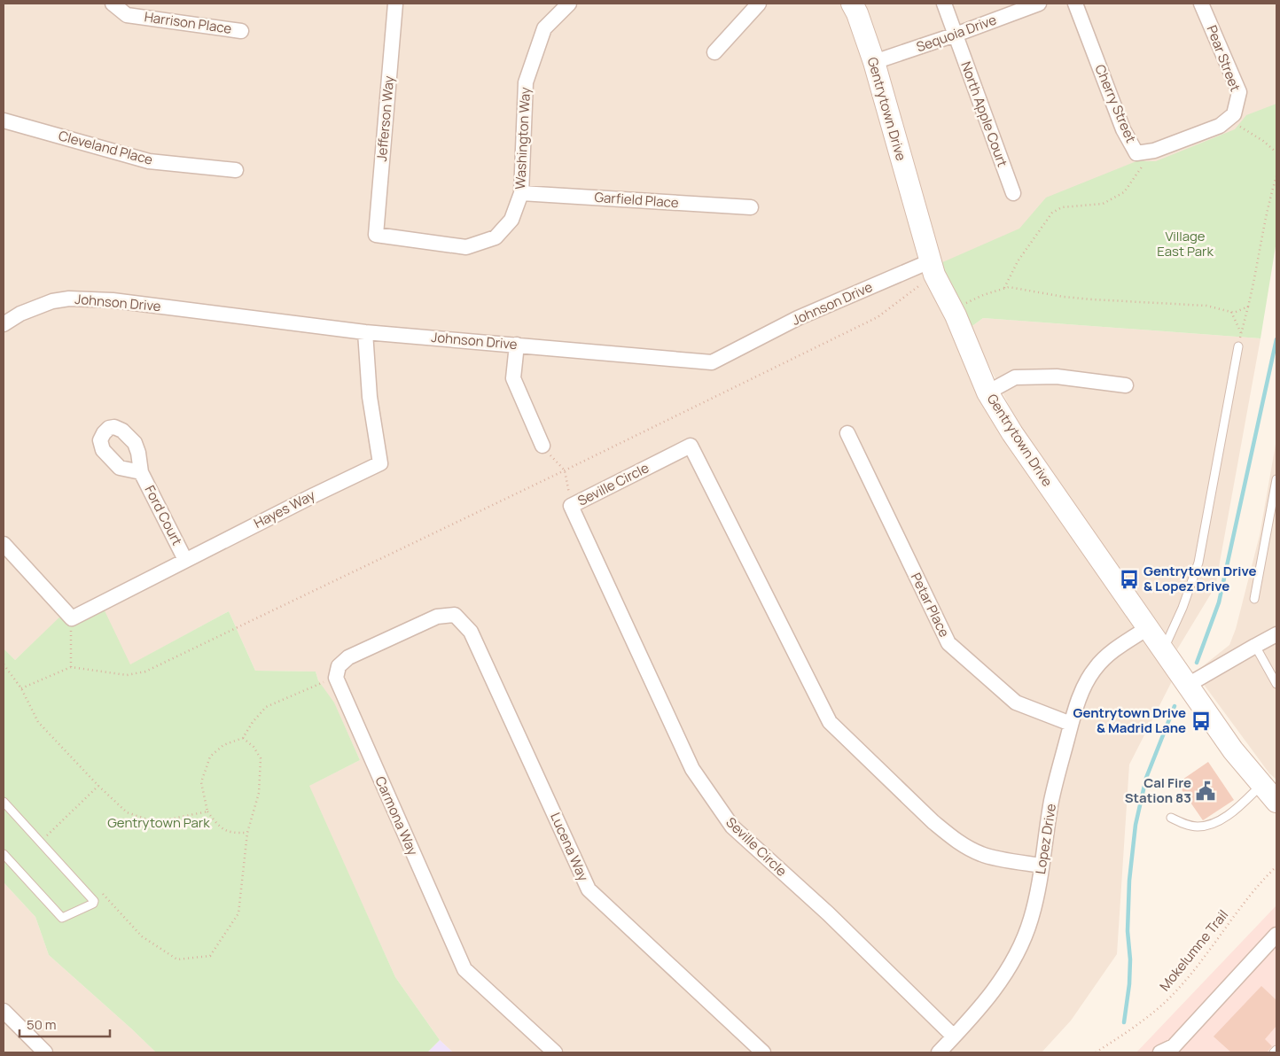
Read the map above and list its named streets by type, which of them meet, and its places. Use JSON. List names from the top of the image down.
{
  "streets": {
    "street": [
      "Harrison Place",
      "Sequoia Drive",
      "Pear Street",
      "Cherry Street",
      "Gentrytown Drive",
      "North Apple Court",
      "Jefferson Way",
      "Washington Way",
      "Cleveland Place",
      "Garfield Place",
      "Johnson Drive",
      "Seville Circle",
      "Hayes Way",
      "Ford Court",
      "Petar Place",
      "Carmona Way",
      "Lopez Drive",
      "Lucena Way"
    ],
    "path": ["Mokelumne Trail"]
  },
  "crossings": [
    ["Sequoia Drive", "Gentrytown Drive"],
    ["Sequoia Drive", "North Apple Court"],
    ["Pear Street", "Cherry Street"],
    ["Gentrytown Drive", "Johnson Drive"],
    ["Gentrytown Drive", "Lopez Drive"],
    ["Jefferson Way", "Washington Way"],
    ["Washington Way", "Garfield Place"],
    ["Johnson Drive", "Hayes Way"],
    ["Seville Circle", "Lopez Drive"],
    ["Hayes Way", "Ford Court"],
    ["Petar Place", "Lopez Drive"],
    ["Carmona Way", "Lucena Way"]
  ],
  "parks": ["Village East Park", "Gentrytown Park"],
  "places": {
    "bus stop": ["Gentrytown Drive & Lopez Drive", "Gentrytown Drive & Madrid Lane"],
    "public building": ["Cal Fire Station 83"]
  },
  "scale_bar": "50 m"
}
